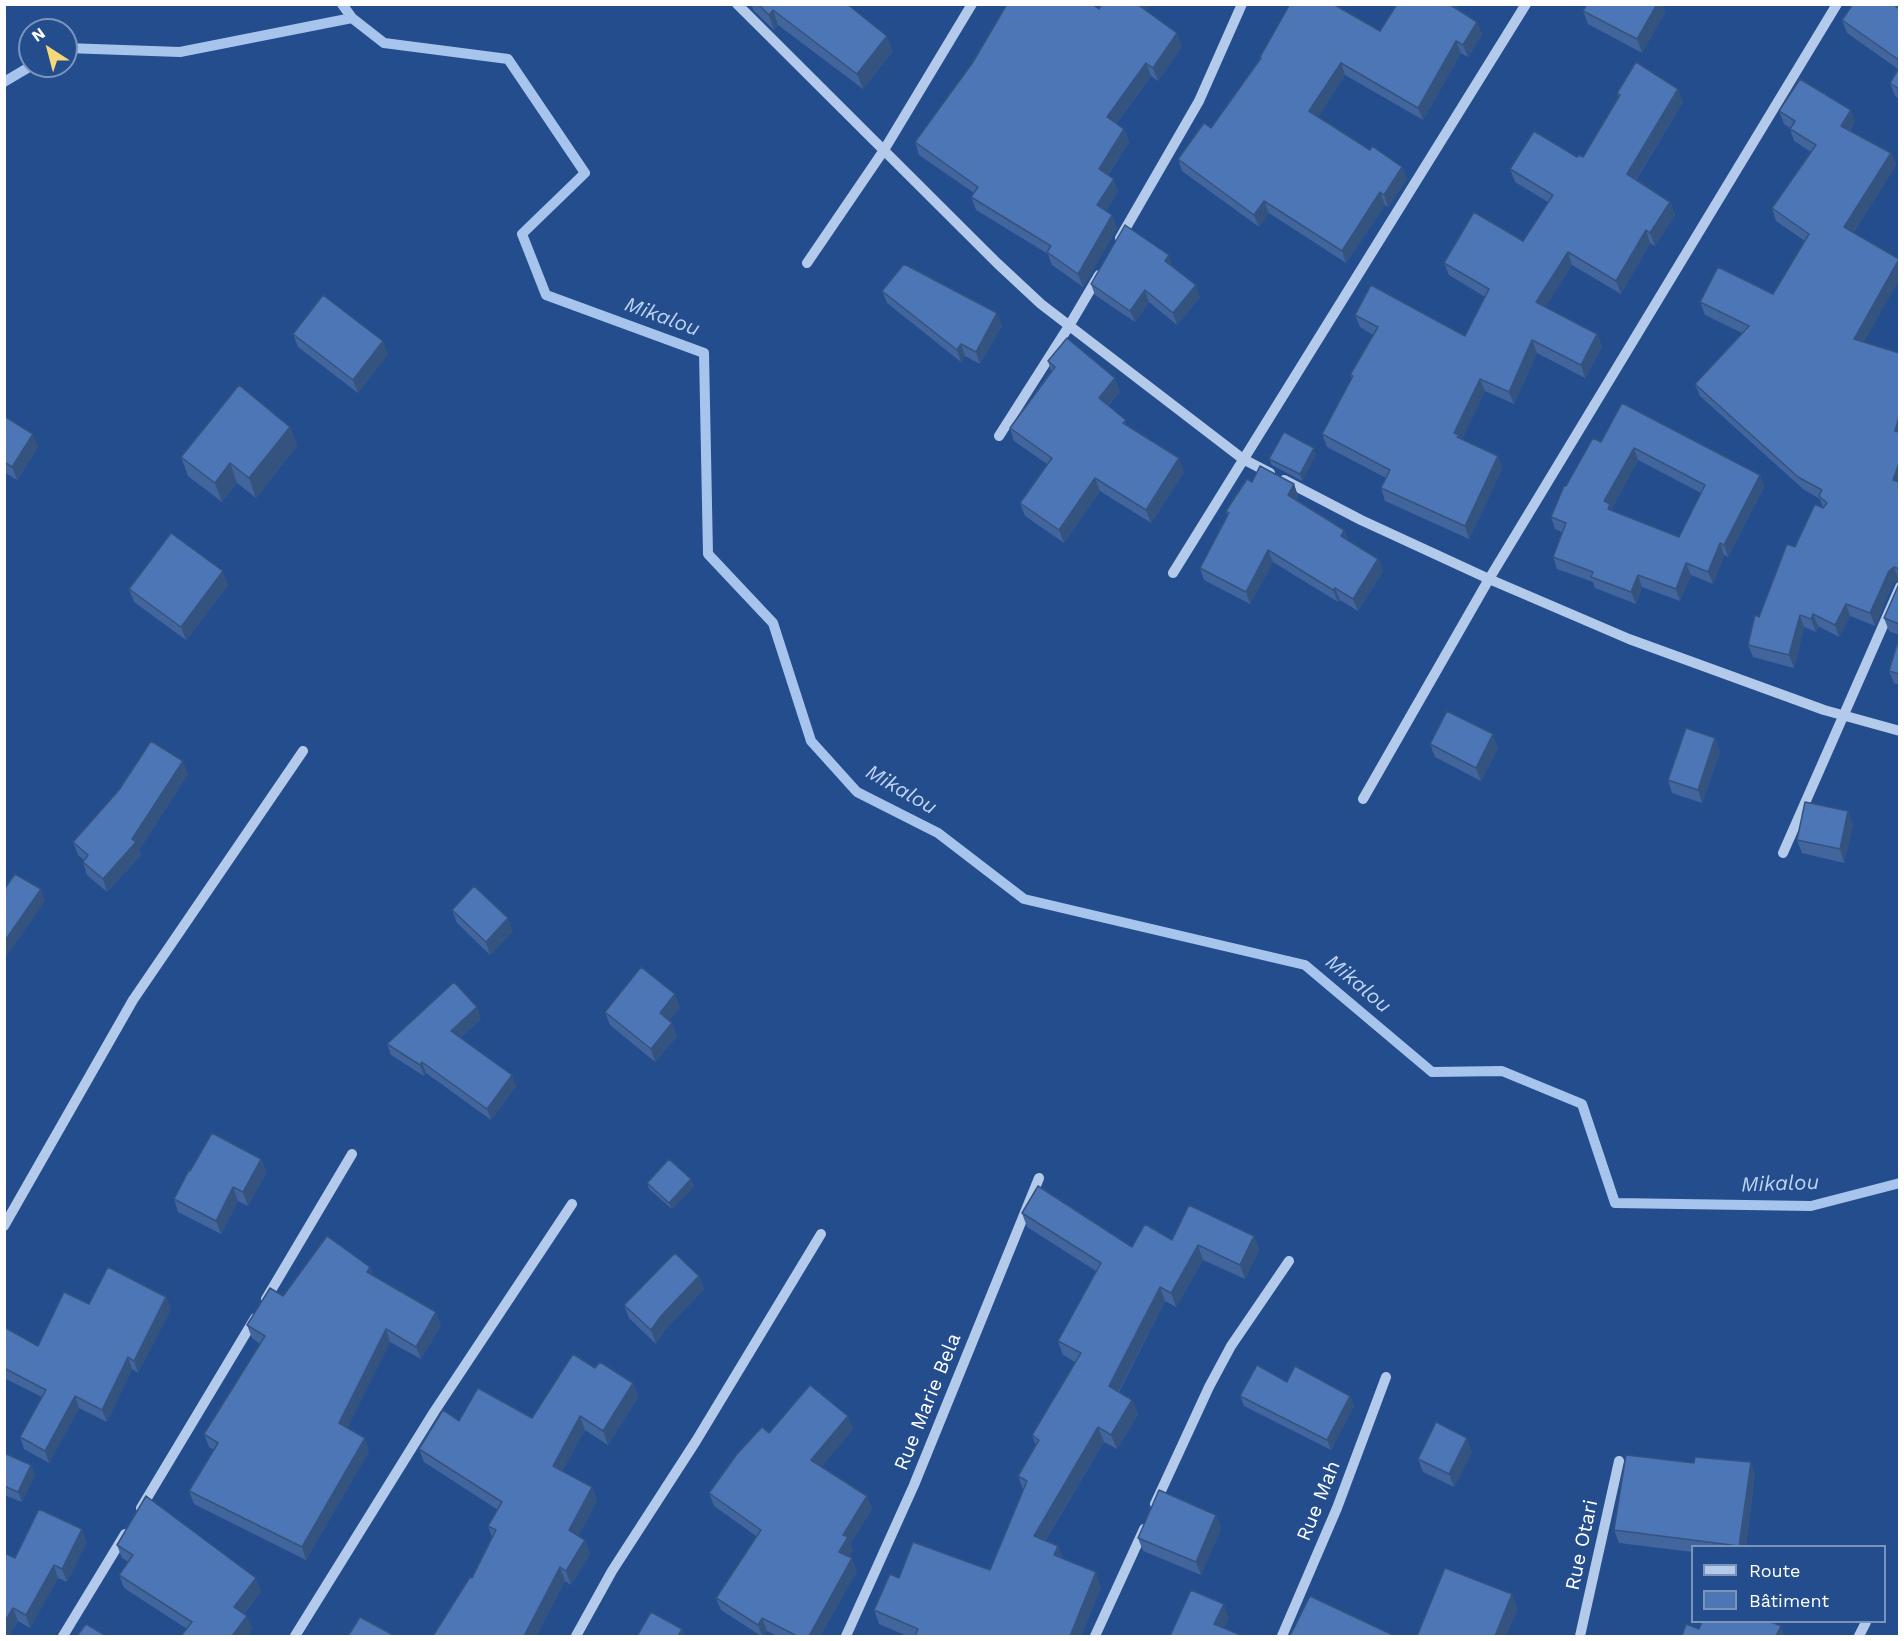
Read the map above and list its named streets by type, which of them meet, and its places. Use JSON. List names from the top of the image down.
{
  "streets": {
    "street": ["Rue Marie Bela", "Rue Mah", "Rue Otari"]
  },
  "water": ["Mikalou"],
  "legend": ["Route", "Bâtiment"],
  "north": "top left"
}
